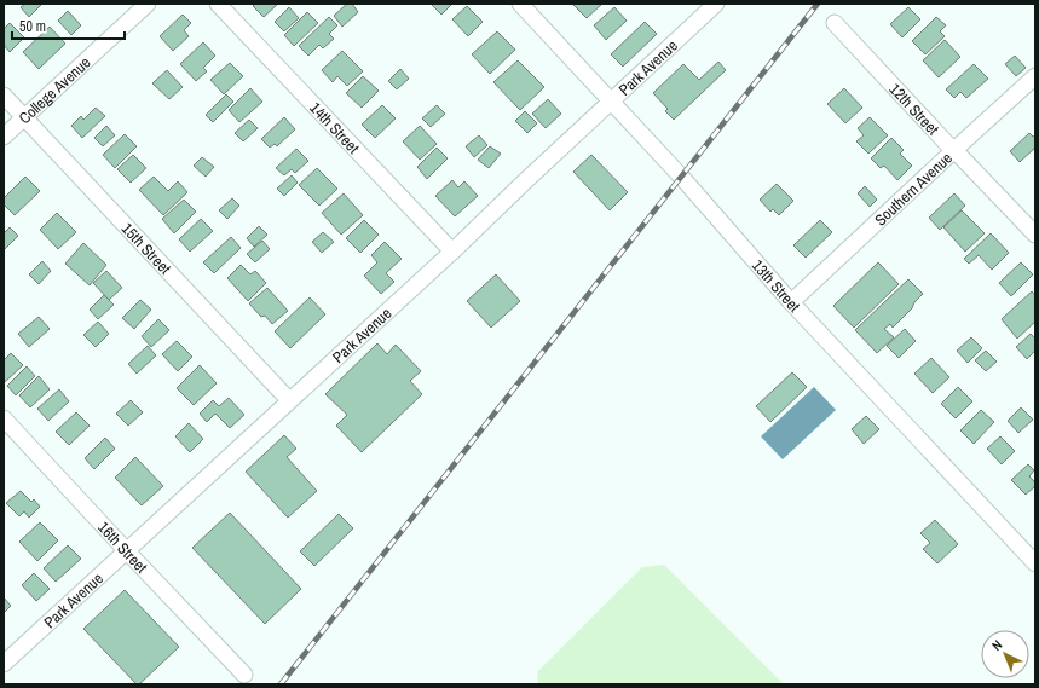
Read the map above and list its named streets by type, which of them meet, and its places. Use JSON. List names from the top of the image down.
{
  "streets": {
    "street": [
      "Park Avenue",
      "College Avenue",
      "12th Street",
      "14th Street",
      "Southern Avenue",
      "15th Street",
      "13th Street",
      "16th Street"
    ]
  },
  "crossings": [
    ["Park Avenue", "14th Street"],
    ["Park Avenue", "15th Street"],
    ["Park Avenue", "13th Street"],
    ["Park Avenue", "16th Street"],
    ["College Avenue", "15th Street"],
    ["12th Street", "Southern Avenue"],
    ["Southern Avenue", "13th Street"]
  ],
  "scale_bar": "50 m",
  "north": "top left"
}
